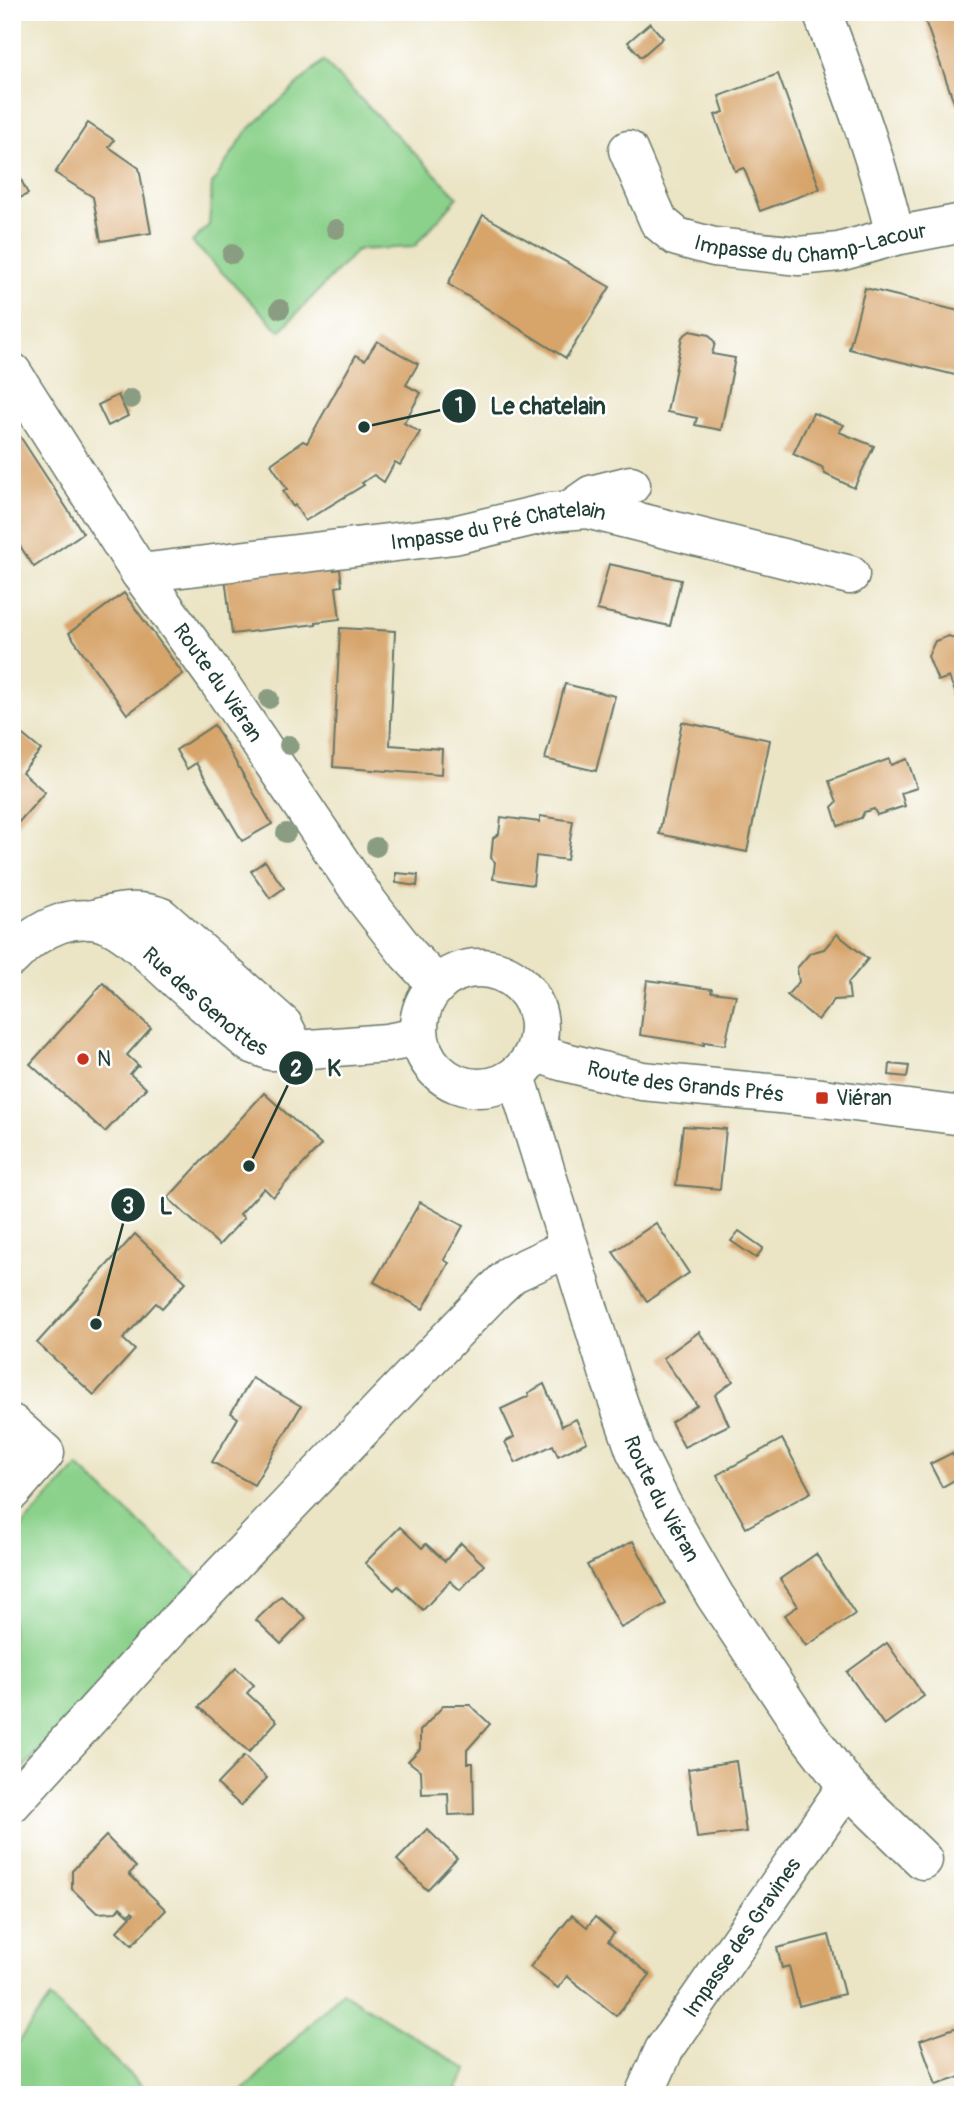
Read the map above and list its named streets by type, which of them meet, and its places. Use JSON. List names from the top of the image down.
{
  "streets": {
    "street": [
      "Impasse du Champ-Lacour",
      "Impasse du Pré Chatelain",
      "Route du Viéran",
      "Rue des Genottes",
      "Route des Grands Prés",
      "Impasse des Gravines"
    ]
  },
  "crossings": [
    ["Impasse du Pré Chatelain", "Route du Viéran"],
    ["Route du Viéran", "Rue des Genottes"],
    ["Route du Viéran", "Route des Grands Prés"],
    ["Route du Viéran", "Impasse des Gravines"],
    ["Rue des Genottes", "Route des Grands Prés"]
  ],
  "places": {
    "other": [
      "Le chatelain",
      "N",
      "K",
      "L"
    ],
    "transit": ["Viéran"]
  }
}
